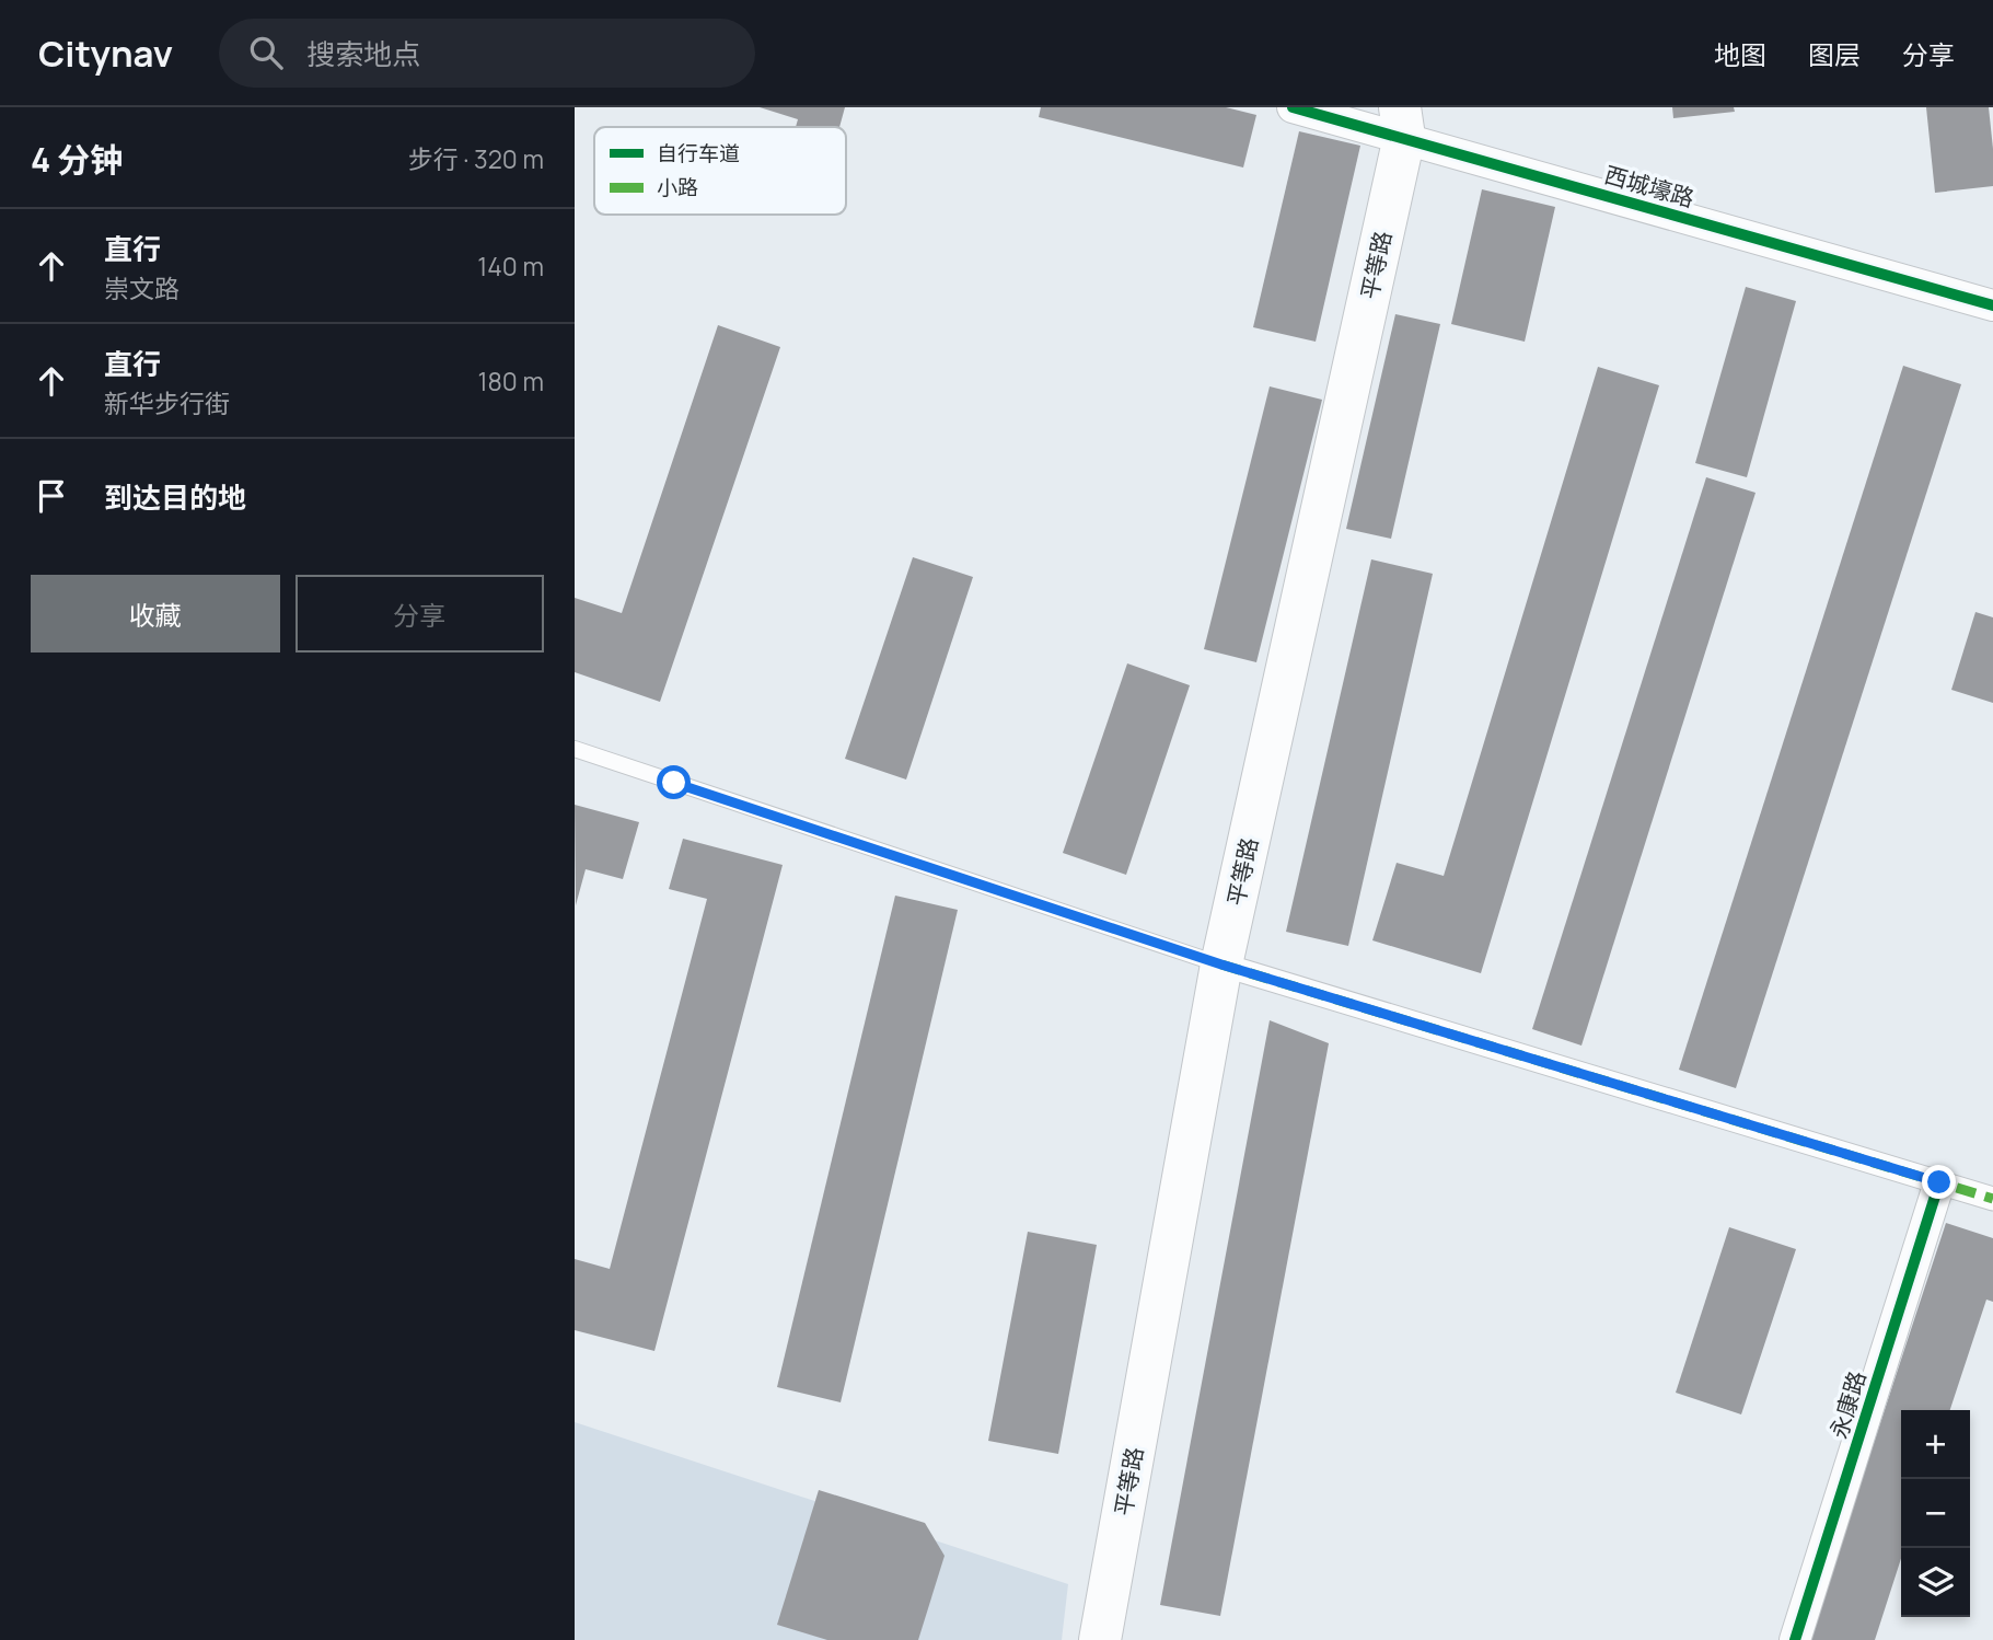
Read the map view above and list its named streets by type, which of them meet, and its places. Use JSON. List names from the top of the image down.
{
  "streets": {
    "main road": ["平等路"],
    "street": ["西城壕路", "永康路"]
  },
  "crossings": [
    ["西城壕路", "平等路"]
  ],
  "legend": ["自行车道", "小路"],
  "page": {
    "header": "Citynav",
    "search": "搜索地点",
    "nav": ["地图", "图层", "分享"],
    "heading": ["4 分钟", "步行 · 320 m"],
    "list": [
      ["直行", "崇文路", "140 m"],
      ["直行", "新华步行街", "180 m"],
      "到达目的地"
    ],
    "buttons": ["收藏", "分享"],
    "map_buttons": ["+", "−"]
  }
}
